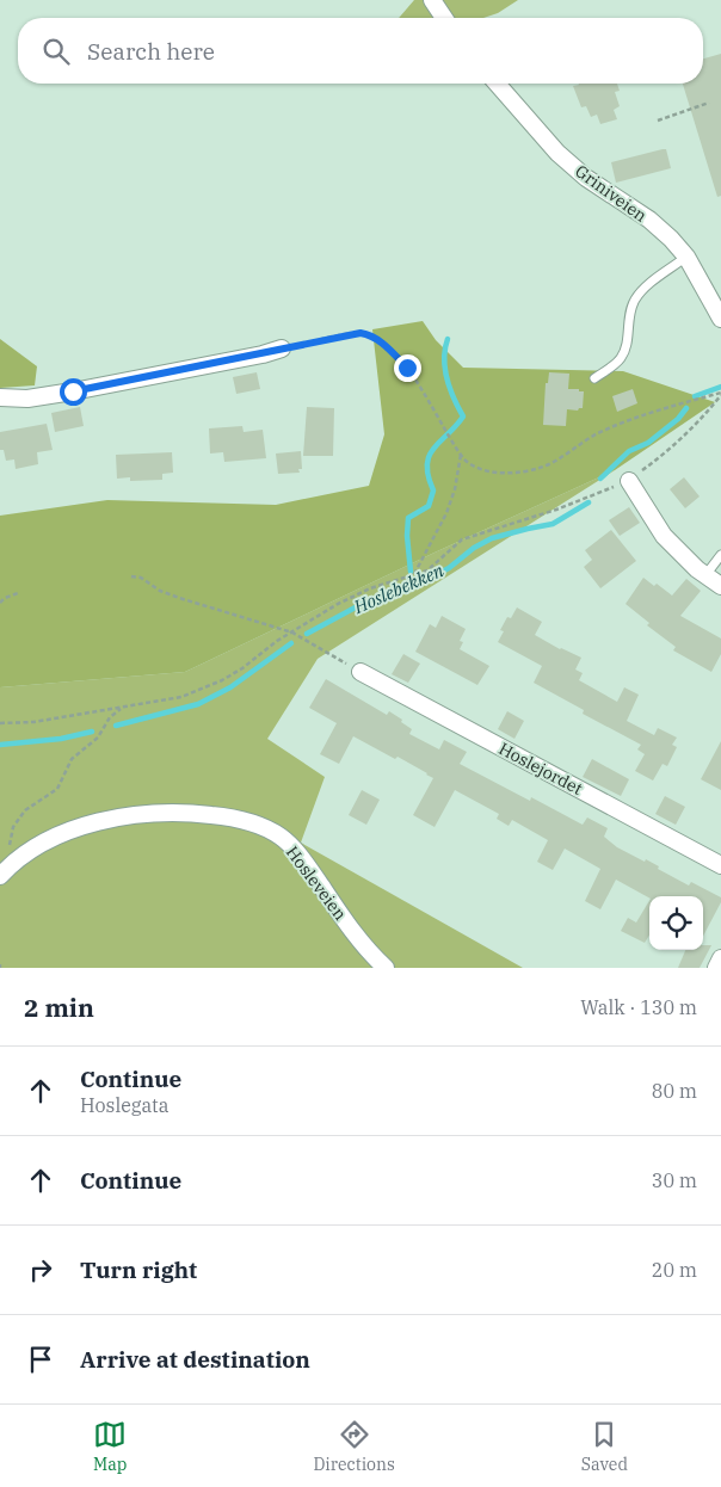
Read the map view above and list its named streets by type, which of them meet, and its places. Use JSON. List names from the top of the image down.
{
  "streets": {
    "street": ["Griniveien", "Hoslejordet", "Hosleveien"]
  },
  "water": ["Hoslebekken"],
  "page": {
    "search": "Search here",
    "heading": ["2 min", "Walk · 130 m"],
    "list": [
      ["Continue", "Hoslegata", "80 m"],
      ["Continue", "30 m"],
      ["Turn right", "20 m"],
      "Arrive at destination"
    ],
    "nav": ["Map", "Directions", "Saved"]
  }
}
